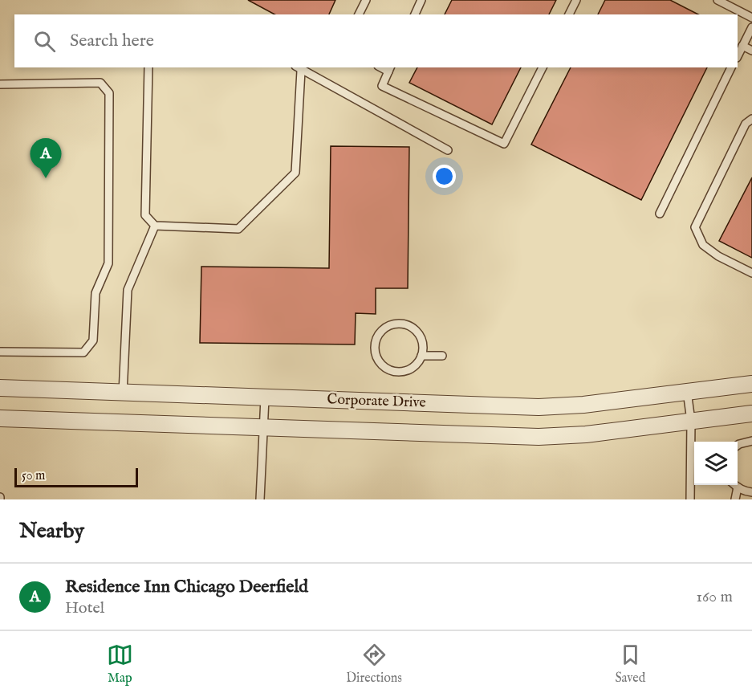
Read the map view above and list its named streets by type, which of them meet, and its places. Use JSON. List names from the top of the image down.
{
  "streets": {
    "street": ["Corporate Drive"]
  },
  "scale_bar": "50 m",
  "page": {
    "search": "Search here",
    "pins": "A",
    "scale": "50 m",
    "heading": "Nearby",
    "list": [
      {
        "mark": "A",
        "name": "Residence Inn Chicago Deerfield",
        "note": "Hotel",
        "value": "160 m"
      }
    ],
    "nav": ["Map", "Directions", "Saved"]
  }
}
